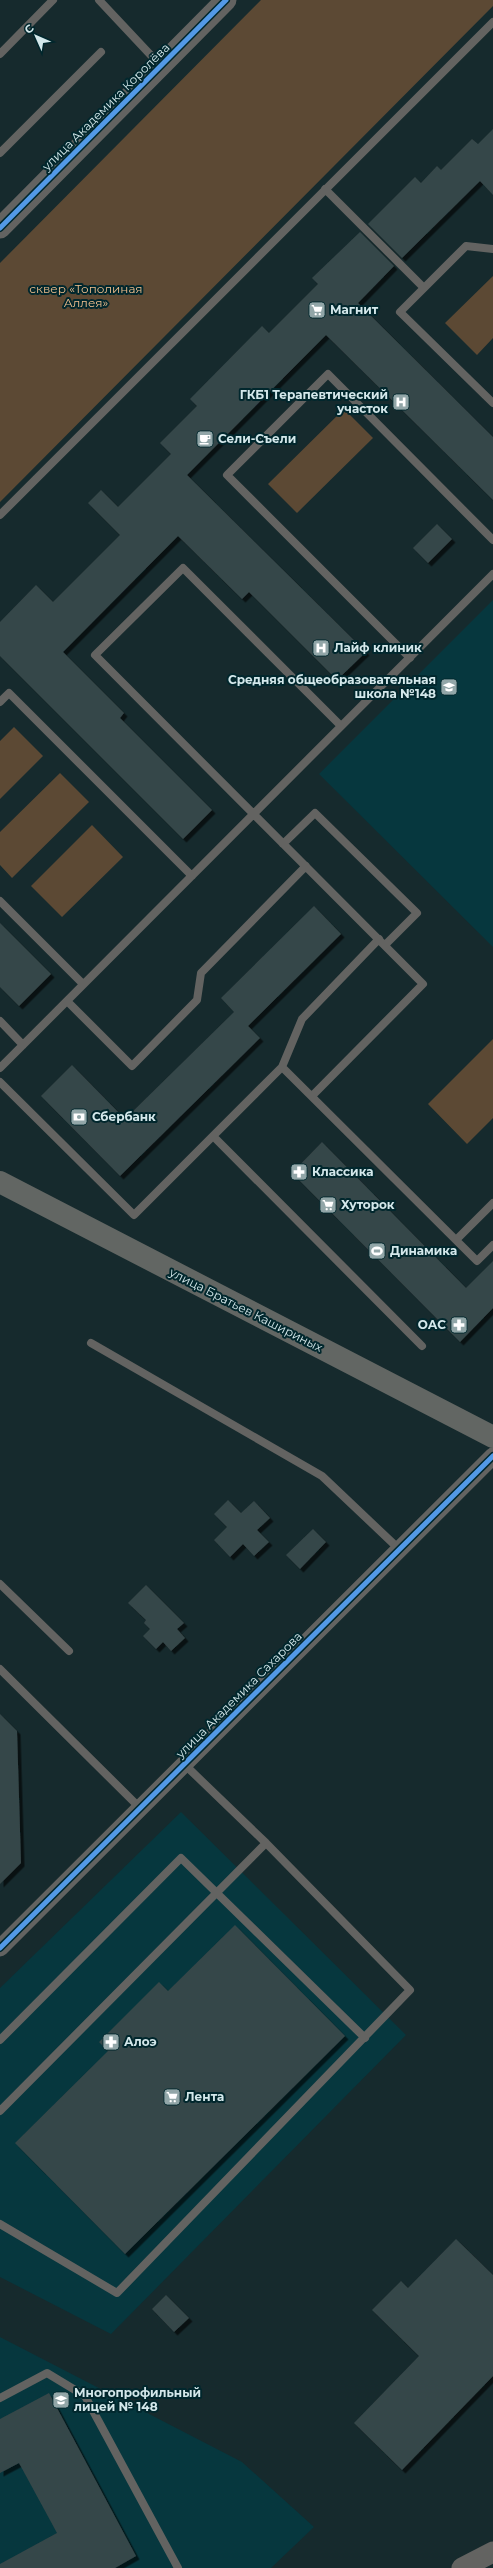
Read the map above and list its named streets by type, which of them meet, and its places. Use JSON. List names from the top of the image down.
{
  "streets": {
    "main road": ["улица Братьев Кашириных"],
    "street": ["улица Академика Королёва", "улица Академика Сахарова"]
  },
  "parks": ["сквер «Тополиная Аллея»"],
  "places": {
    "supermarket": ["Магнит", "Хуторок", "Лента"],
    "hospital": ["ГКБ1 Терапевтический участок", "Лайф клиник"],
    "cafe": ["Сели-Съели"],
    "school or university": ["Средняя общеобразовательная школа №148", "Многопрофильный лицей № 148"],
    "bank": ["Сбербанк"],
    "pharmacy": ["Классика", "ОАС", "Алоэ"],
    "sports": ["Динамика"]
  },
  "north": "top left"
}
